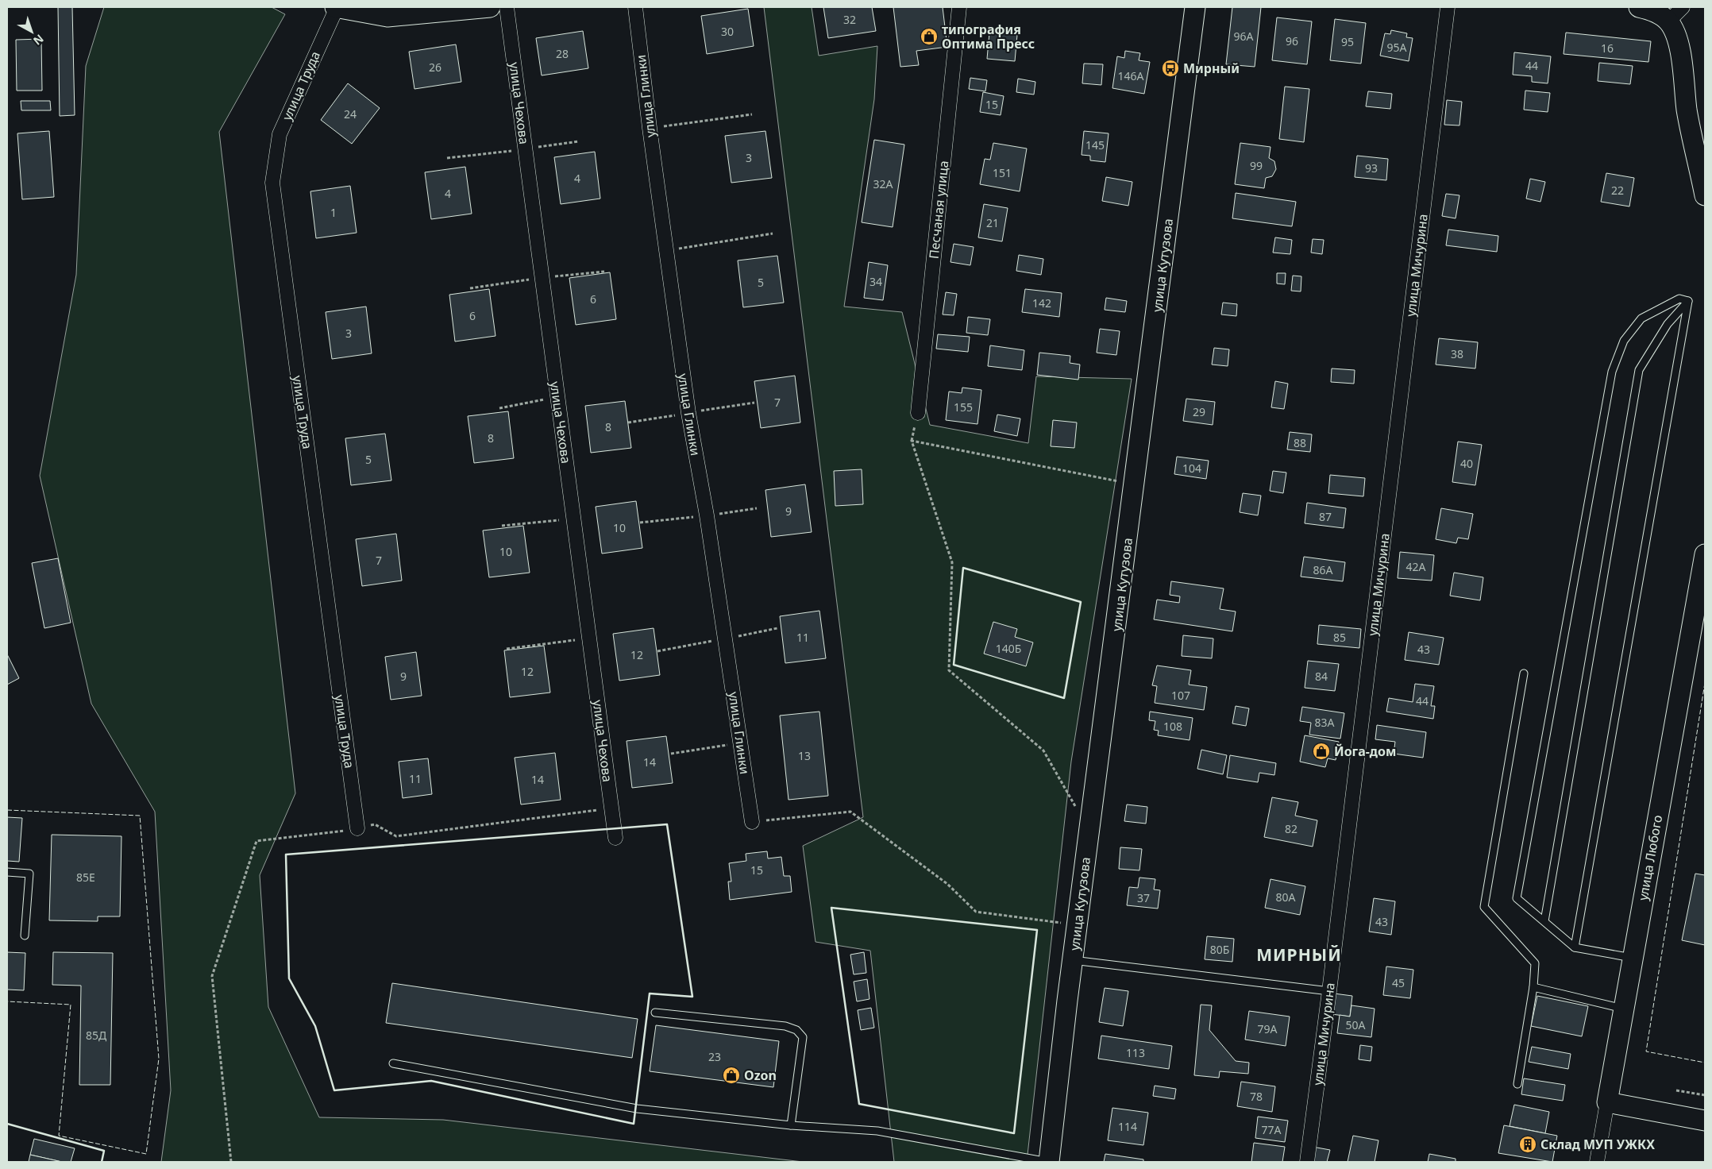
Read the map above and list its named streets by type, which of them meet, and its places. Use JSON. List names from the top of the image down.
{
  "streets": {
    "main road": ["улица Кутузова", "улица Любого"],
    "street": [
      "улица Труда",
      "улица Глинки",
      "улица Чехова",
      "Песчаная улица",
      "улица Мичурина"
    ]
  },
  "districts": ["МИРНЫЙ"],
  "places": {
    "shop": ["типография Оптима Пресс", "Йога-дом", "Ozon"],
    "bus stop": ["Мирный"],
    "building": ["Склад МУП УЖКХ"]
  },
  "house_numbers": [
    "32",
    "30",
    "96А",
    "96",
    "95",
    "95А",
    "16",
    "28",
    "44",
    "26",
    "146А",
    "15",
    "24",
    "145",
    "3",
    "99",
    "93",
    "151",
    "4",
    "32А",
    "22",
    "4",
    "1",
    "21",
    "34",
    "5",
    "6",
    "142",
    "6",
    "3",
    "38",
    "7",
    "155",
    "29",
    "8",
    "8",
    "88",
    "5",
    "40",
    "104",
    "9",
    "87",
    "10",
    "10",
    "7",
    "42А",
    "86А",
    "11",
    "85",
    "140Б",
    "43",
    "12",
    "12",
    "9",
    "84",
    "107",
    "44",
    "83А",
    "108",
    "13",
    "14",
    "11",
    "14",
    "82",
    "15",
    "85Е",
    "80А",
    "37",
    "43",
    "80Б",
    "45",
    "50А",
    "79А",
    "85Д",
    "113",
    "23",
    "78",
    "114",
    "77А"
  ],
  "north": "bottom right"
}
